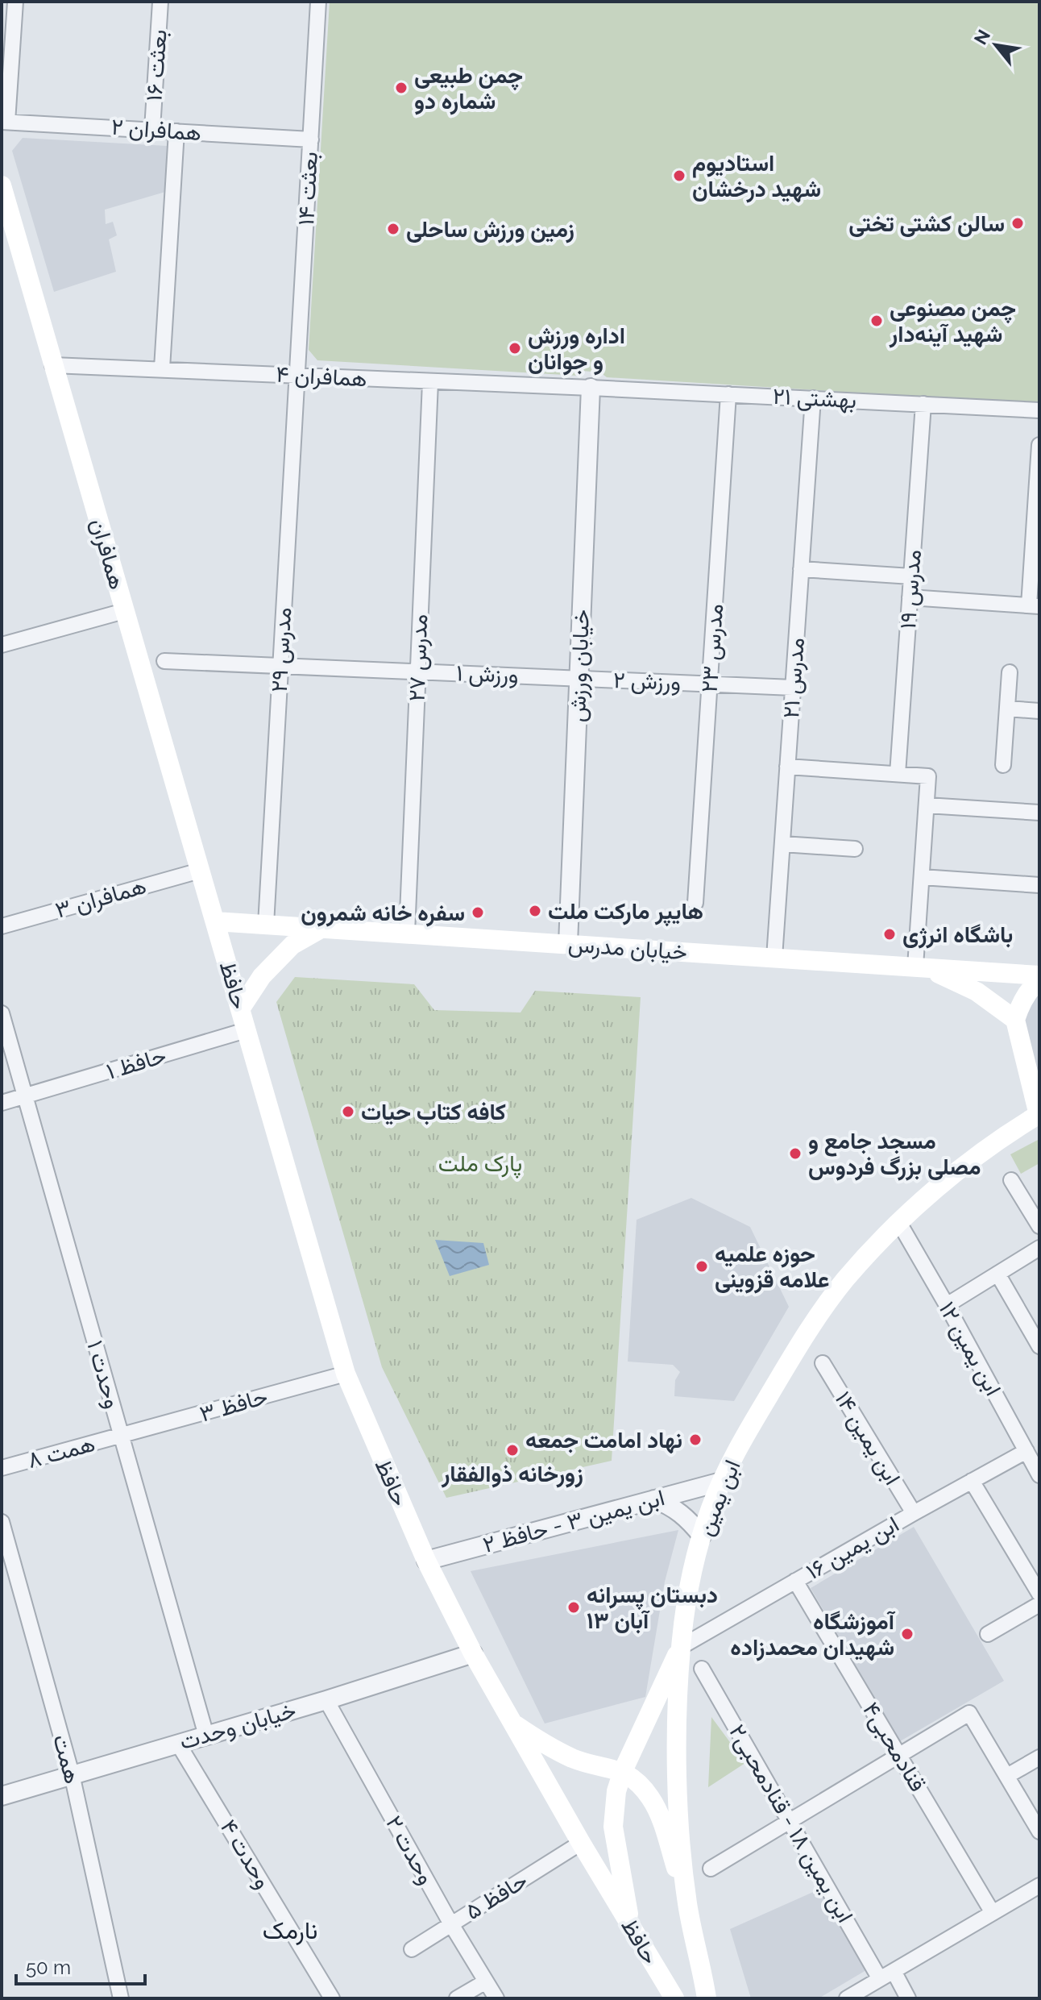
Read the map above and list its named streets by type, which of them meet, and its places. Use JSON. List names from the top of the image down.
{
  "streets": {
    "main road": [
      "همافران",
      "خیابان مدرس",
      "حافظ",
      "ابن یمین"
    ],
    "street": [
      "بعثت ۱۶",
      "همافران ۲",
      "بعثت ۱۴",
      "همافران ۴",
      "بهشتی ۲۱",
      "مدرس ۱۹",
      "مدرس ۲۳",
      "مدرس ۲۹",
      "مدرس ۲۷",
      "خیابان ورزش",
      "ورزش ۱",
      "مدرس ۲۱",
      "ورزش ۲",
      "همافران ۳",
      "حافظ ۱",
      "ابن یمین ۱۲",
      "وحدت ۱",
      "حافظ ۳",
      "ابن یمین ۱۴",
      "همت ۸",
      "ابن یمین ۳ - حافظ ۲",
      "ابن یمین ۱۶",
      "خیابان وحدت",
      "قنادمحبی۴",
      "همت",
      "ابن یمین ۱۸ - قنادمحبی۲",
      "وحدت ۲",
      "وحدت ۴",
      "حافظ ۵"
    ]
  },
  "crossings": [
    ["بعثت ۱۶", "همافران ۲"],
    ["همافران ۲", "بعثت ۱۴"],
    ["بعثت ۱۴", "همافران ۴"],
    ["بعثت ۱۴", "مدرس ۲۹"],
    ["همافران ۴", "بهشتی ۲۱"],
    ["همافران ۴", "همافران"],
    ["همافران ۴", "مدرس ۲۹"],
    ["همافران ۴", "مدرس ۲۷"],
    ["همافران ۴", "خیابان ورزش"],
    ["بهشتی ۲۱", "مدرس ۱۹"],
    ["بهشتی ۲۱", "مدرس ۲۳"],
    ["بهشتی ۲۱", "خیابان ورزش"],
    ["بهشتی ۲۱", "مدرس ۲۱"],
    ["همافران", "همافران ۳"],
    ["همافران", "خیابان مدرس"],
    ["همافران", "حافظ"],
    ["مدرس ۲۳", "ورزش ۲"],
    ["مدرس ۲۹", "ورزش ۱"],
    ["مدرس ۲۹", "خیابان مدرس"],
    ["مدرس ۲۷", "ورزش ۱"],
    ["مدرس ۲۷", "خیابان مدرس"],
    ["خیابان ورزش", "ورزش ۱"],
    ["خیابان ورزش", "ورزش ۲"],
    ["خیابان ورزش", "خیابان مدرس"],
    ["ورزش ۱", "ورزش ۲"],
    ["مدرس ۲۱", "ورزش ۲"],
    ["مدرس ۲۱", "خیابان مدرس"],
    ["خیابان مدرس", "حافظ"],
    ["حافظ", "حافظ ۱"],
    ["حافظ", "حافظ ۳"],
    ["حافظ", "ابن یمین ۳ - حافظ ۲"],
    ["حافظ", "خیابان وحدت"],
    ["حافظ", "حافظ ۵"],
    ["حافظ ۱", "وحدت ۱"],
    ["ابن یمین ۱۲", "ابن یمین"],
    ["ابن یمین ۱۲", "ابن یمین ۱۶"],
    ["وحدت ۱", "حافظ ۳"],
    ["وحدت ۱", "همت ۸"],
    ["وحدت ۱", "خیابان وحدت"],
    ["حافظ ۳", "همت ۸"],
    ["ابن یمین ۱۴", "ابن یمین ۱۶"],
    ["ابن یمین", "ابن یمین ۳ - حافظ ۲"],
    ["ابن یمین", "ابن یمین ۱۶"],
    ["ابن یمین ۱۶", "قنادمحبی۴"],
    ["خیابان وحدت", "همت"],
    ["خیابان وحدت", "وحدت ۲"],
    ["خیابان وحدت", "وحدت ۴"],
    ["وحدت ۲", "حافظ ۵"]
  ],
  "districts": ["نارمک"],
  "parks": ["پارک ملت"],
  "places": [
    "چمن طبیعی شماره دو",
    "استادیوم شهید درخشان",
    "سالن کشتی تختی",
    "زمین ورزش ساحلی",
    "چمن مصنوعی شهید آینه‌دار",
    "اداره ورزش و جوانان",
    "هایپر مارکت ملت",
    "سفره خانه شمرون",
    "باشگاه انرژی",
    "کافه کتاب حیات",
    "مسجد جامع و مصلی بزرگ فردوس",
    "حوزه علمیه علامه قزوینی",
    "نهاد امامت جمعه",
    "زورخانه ذوالفقار",
    "دبستان پسرانه ۱۳ آبان",
    "آموزشگاه شهیدان محمدزاده"
  ],
  "scale_bar": "50 m",
  "north": "top left"
}
